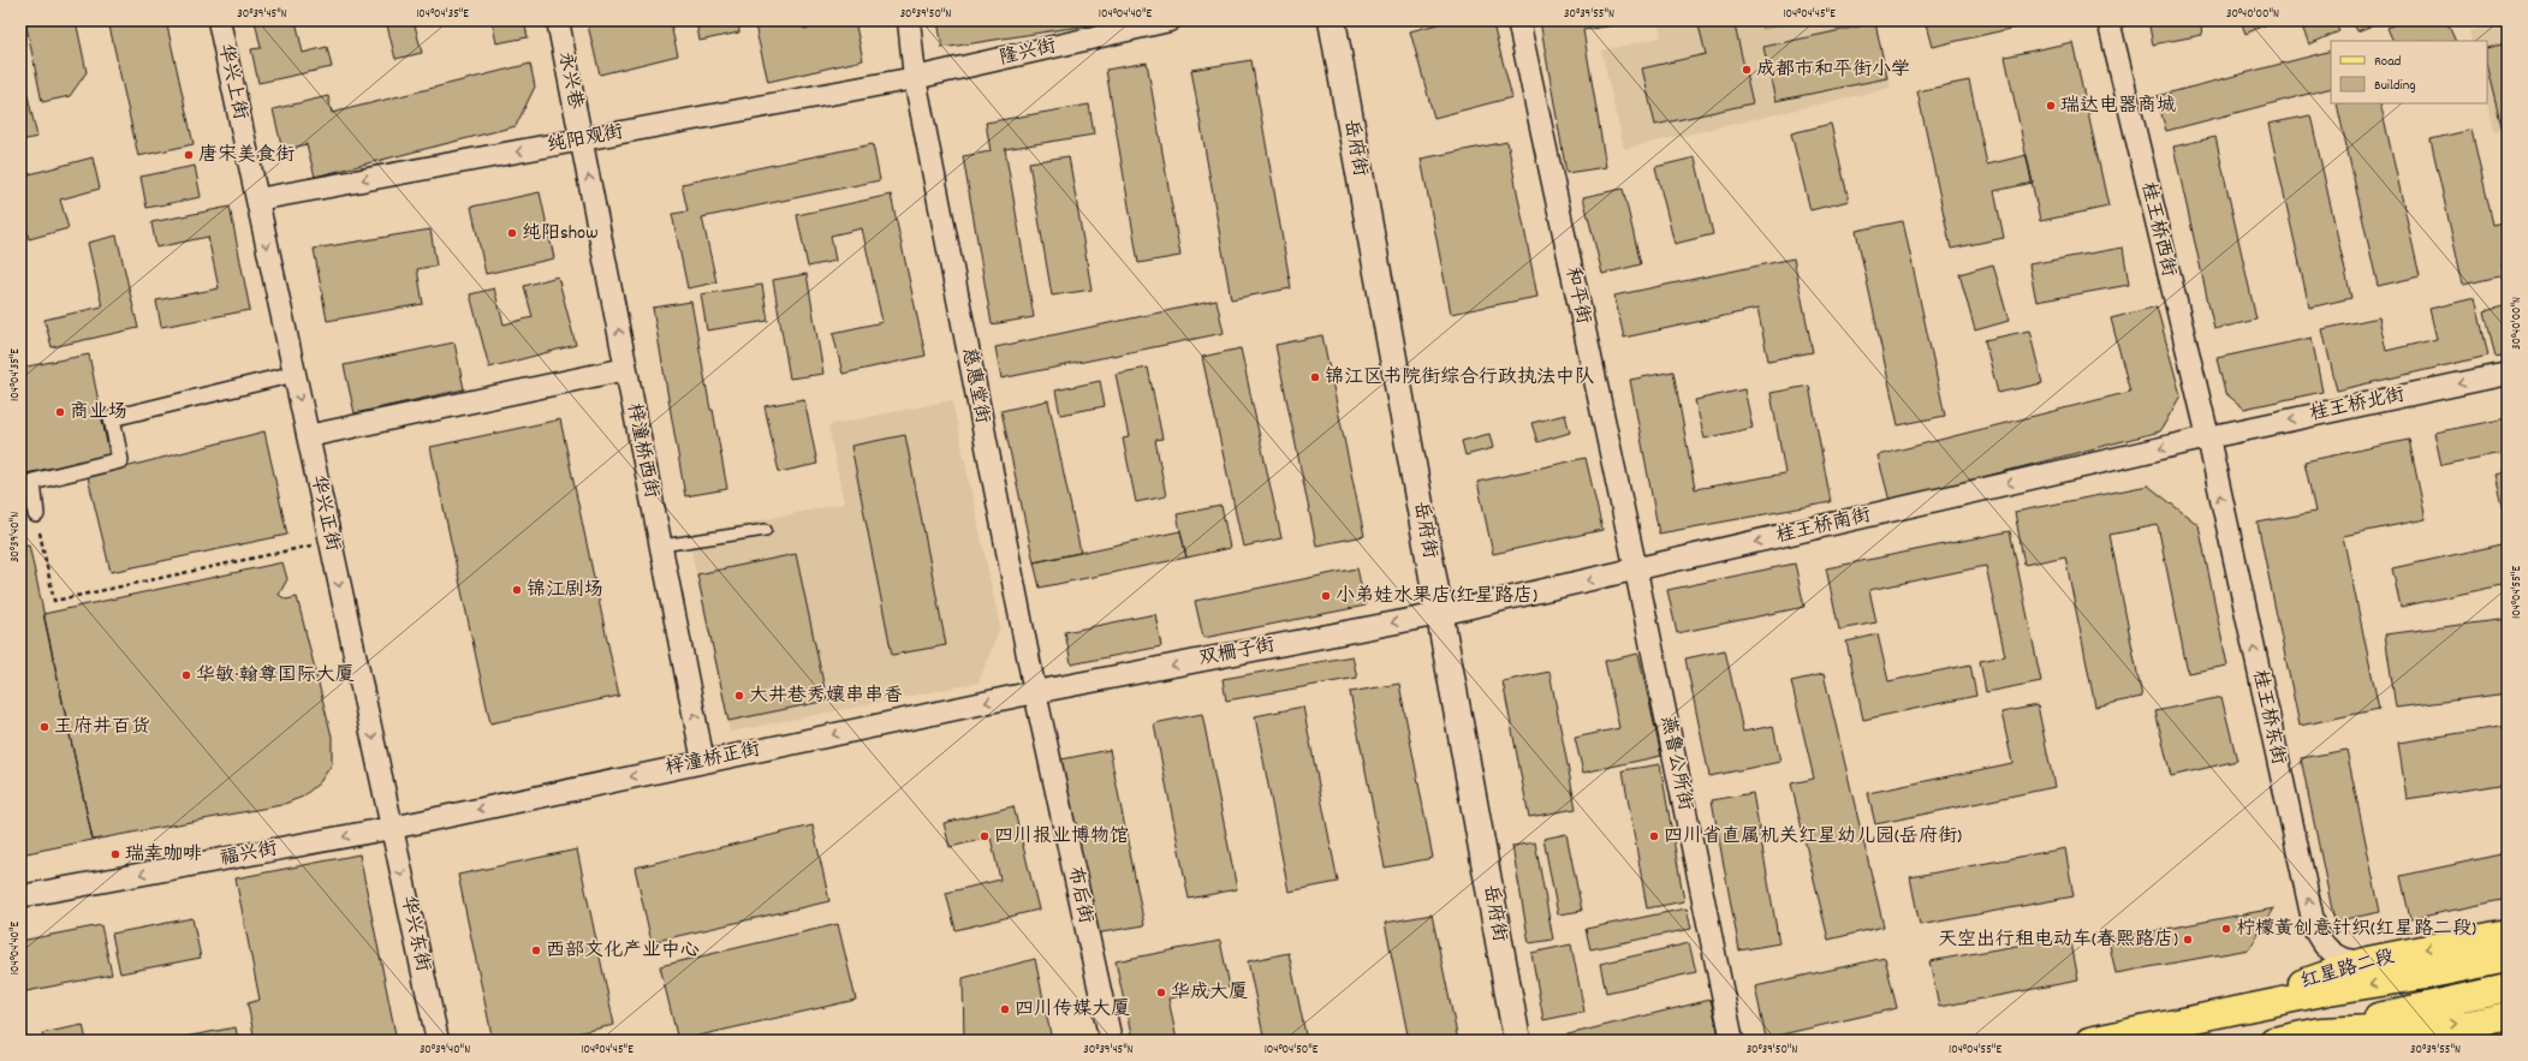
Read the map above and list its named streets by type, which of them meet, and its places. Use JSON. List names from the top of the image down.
{
  "streets": {
    "main road": ["红星路二段"],
    "street": [
      "隆兴街",
      "永兴巷",
      "华兴上街",
      "纯阳观街",
      "岳府街",
      "桂王桥西街",
      "和平街",
      "慈惠堂街",
      "桂王桥北街",
      "梓潼桥西街",
      "华兴正街",
      "桂王桥南街",
      "双栅子街",
      "桂王桥东街",
      "梓潼桥正街",
      "燕鲁公所街",
      "福兴街",
      "布后街",
      "华兴东街"
    ]
  },
  "crossings": [
    ["隆兴街", "纯阳观街"],
    ["隆兴街", "慈惠堂街"],
    ["永兴巷", "纯阳观街"],
    ["永兴巷", "梓潼桥西街"],
    ["华兴上街", "纯阳观街"],
    ["华兴上街", "华兴正街"],
    ["纯阳观街", "慈惠堂街"],
    ["纯阳观街", "梓潼桥西街"],
    ["纯阳观街", "华兴正街"],
    ["岳府街", "桂王桥南街"],
    ["岳府街", "双栅子街"],
    ["桂王桥西街", "桂王桥北街"],
    ["桂王桥西街", "桂王桥南街"],
    ["桂王桥西街", "桂王桥东街"],
    ["和平街", "桂王桥南街"],
    ["和平街", "燕鲁公所街"],
    ["慈惠堂街", "双栅子街"],
    ["慈惠堂街", "梓潼桥正街"],
    ["慈惠堂街", "布后街"],
    ["桂王桥北街", "桂王桥南街"],
    ["桂王桥北街", "桂王桥东街"],
    ["梓潼桥西街", "梓潼桥正街"],
    ["华兴正街", "梓潼桥正街"],
    ["华兴正街", "福兴街"],
    ["华兴正街", "华兴东街"],
    ["桂王桥南街", "双栅子街"],
    ["桂王桥南街", "桂王桥东街"],
    ["桂王桥南街", "燕鲁公所街"],
    ["双栅子街", "梓潼桥正街"],
    ["双栅子街", "布后街"],
    ["桂王桥东街", "红星路二段"],
    ["梓潼桥正街", "福兴街"],
    ["梓潼桥正街", "布后街"],
    ["梓潼桥正街", "华兴东街"],
    ["福兴街", "华兴东街"]
  ],
  "one_way": [
    "纯阳观街",
    "桂王桥北街",
    "梓潼桥西街",
    "华兴正街",
    "桂王桥南街",
    "双栅子街",
    "桂王桥东街",
    "梓潼桥正街",
    "福兴街",
    "华兴东街"
  ],
  "places": [
    "成都市和平街小学",
    "瑞达电器商城",
    "唐宋美食街",
    "纯阳show",
    "锦江区书院街综合行政执法中队",
    "商业场",
    "锦江剧场",
    "小弟娃水果店(红星路店)",
    "华敏·翰尊国际大厦",
    "大井巷秀孃串串香",
    "王府井百货",
    "四川报业博物馆",
    "四川省直属机关红星幼儿园(岳府街)",
    "瑞幸咖啡",
    "柠檬黄创意针织(红星路二段)",
    "天空出行租电动车(春熙路店)",
    "西部文化产业中心",
    "华成大厦",
    "四川传媒大厦"
  ],
  "legend": ["Road", "Building"],
  "coordinates": [
    "30°39'45\"N",
    "104°04'35\"E",
    "30°39'50\"N",
    "104°04'40\"E",
    "30°39'55\"N",
    "104°04'45\"E",
    "30°40'00\"N",
    "30°39'40\"N",
    "104°04'55\"E",
    "104°04'50\"E"
  ]
}
